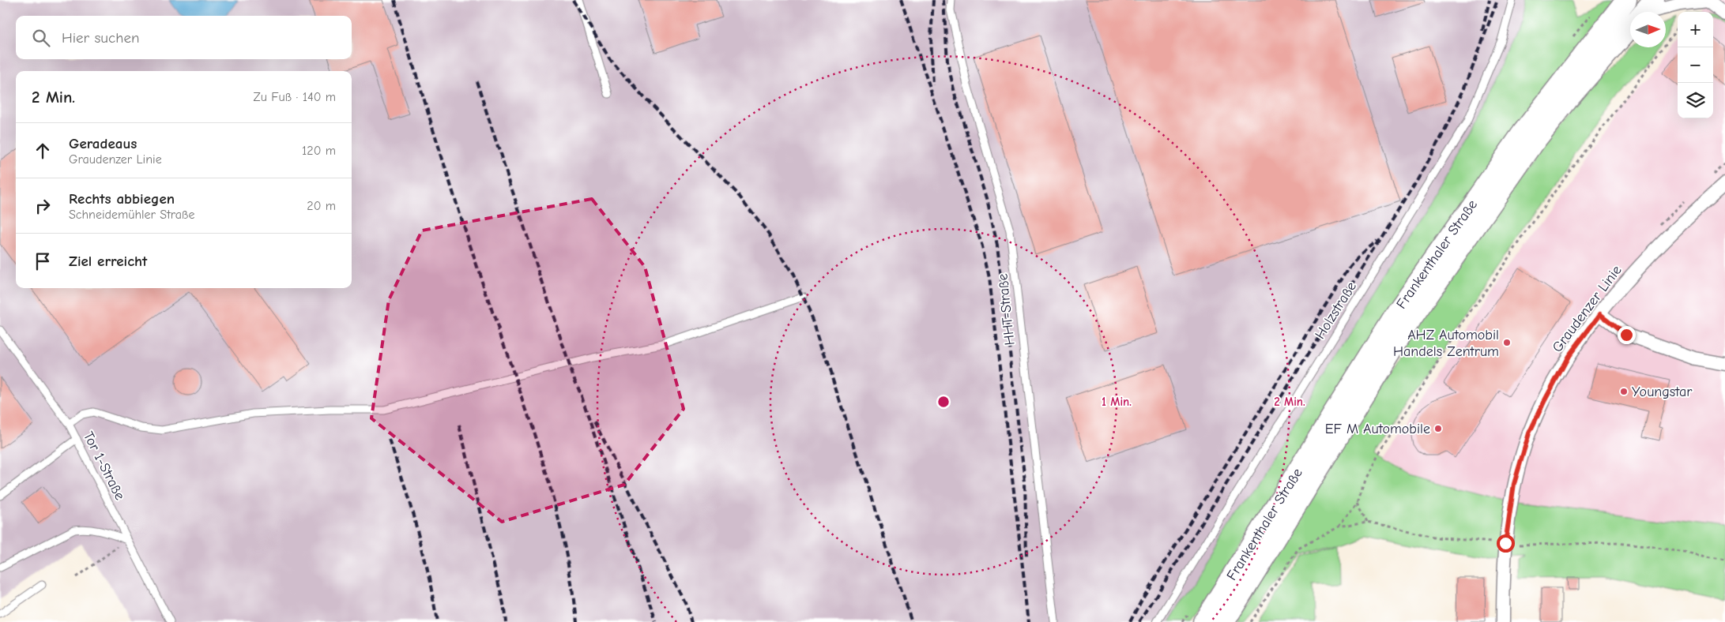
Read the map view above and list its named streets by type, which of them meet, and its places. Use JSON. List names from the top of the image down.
{
  "streets": {
    "main road": ["Frankenthaler Straße"],
    "street": ["Graudenzer Linie"],
    "lane": ["HHT-Straße", "Holzstraße", "Tor 1-Straße"]
  },
  "places": ["AHZ Automobil Handels Zentrum", "Youngstar", "EF M Automobile"],
  "north": "right",
  "page": {
    "map_buttons": ["+", "−"],
    "search": "Hier suchen",
    "heading": ["2 Min.", "Zu Fuß · 140 m"],
    "list": [
      ["Geradeaus", "Graudenzer Linie", "120 m"],
      ["Rechts abbiegen", "Schneidemühler Straße", "20 m"],
      "Ziel erreicht"
    ]
  },
  "rings": ["1 Min.", "2 Min."]
}
